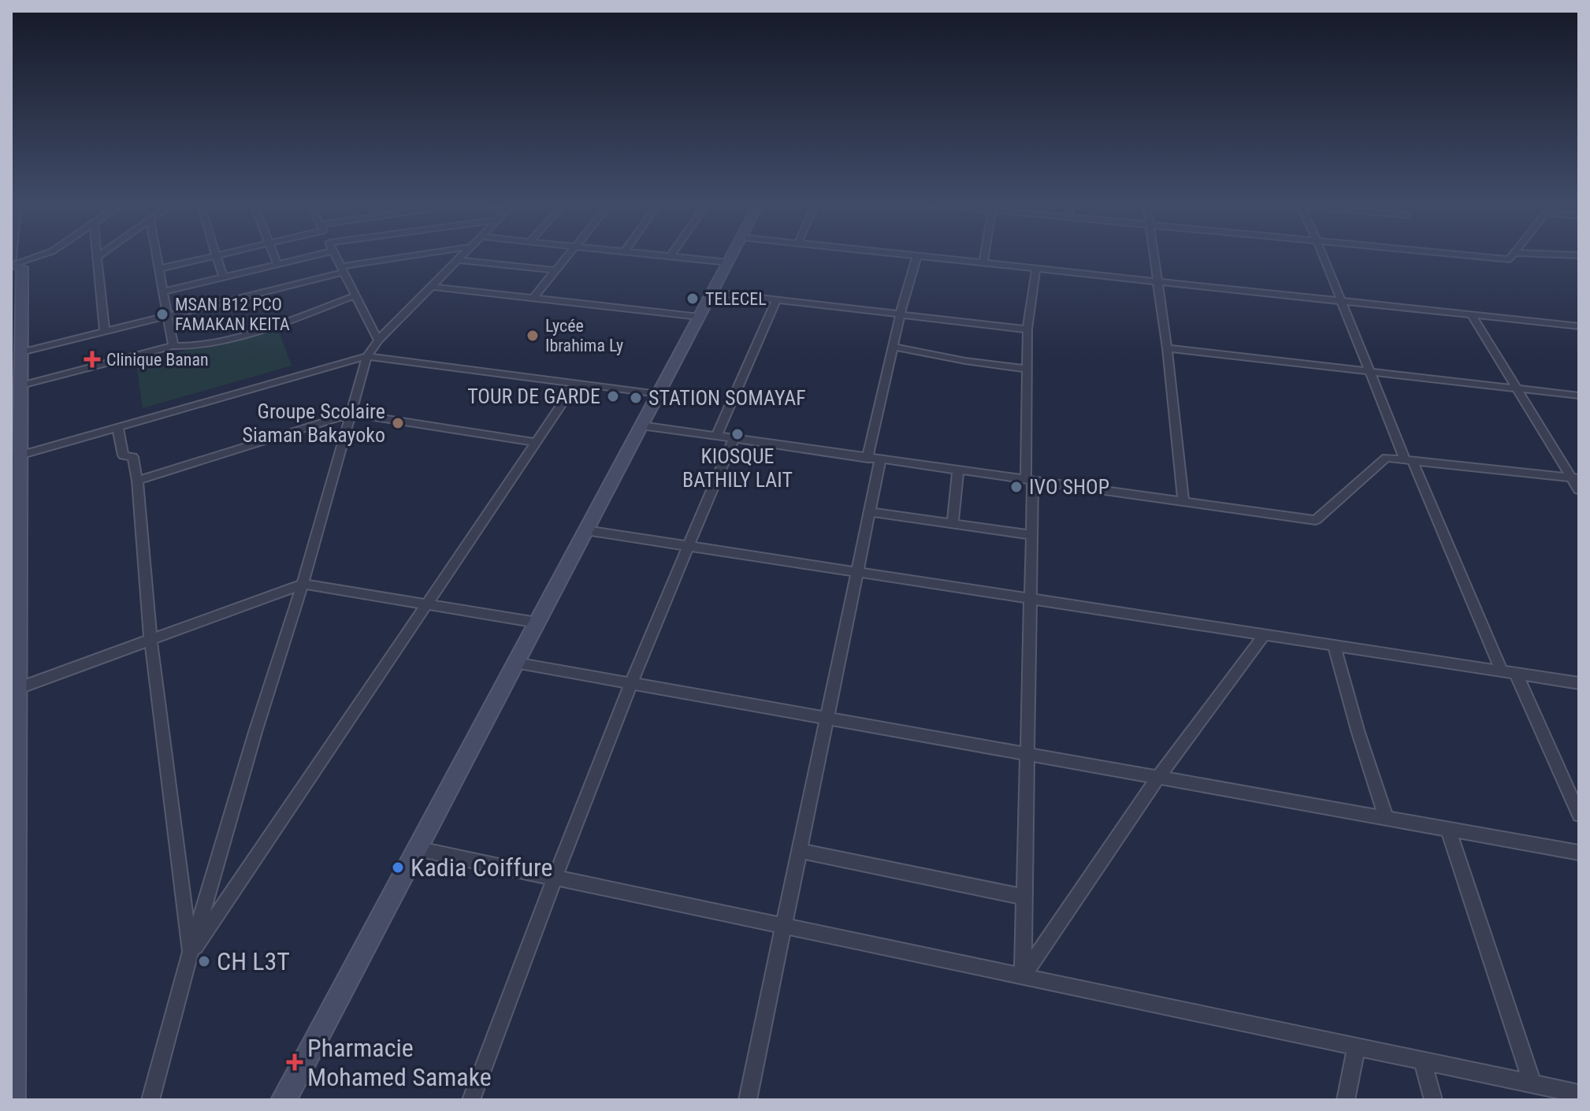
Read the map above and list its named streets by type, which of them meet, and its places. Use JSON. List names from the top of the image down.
{
  "places": {
    "other": [
      "TELECEL",
      "MSAN B12 PCO FAMAKAN KEITA",
      "Lycée Ibrahima Ly",
      "TOUR DE GARDE",
      "STATION SOMAYAF",
      "Groupe Scolaire Siaman Bakayoko",
      "KIOSQUE BATHILY LAIT",
      "IVO SHOP",
      "Kadia Coiffure",
      "CH L3T"
    ],
    "health": ["Clinique Banan", "Pharmacie Mohamed Samake"]
  }
}
